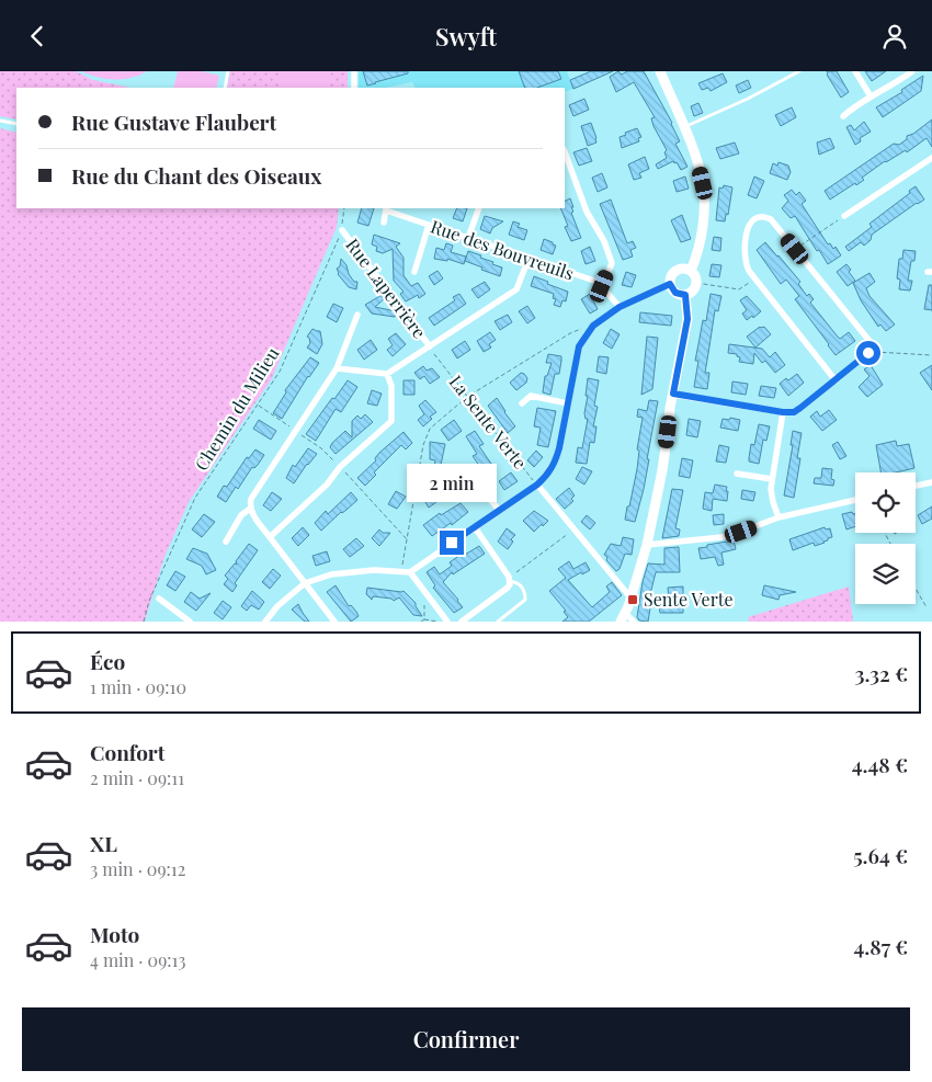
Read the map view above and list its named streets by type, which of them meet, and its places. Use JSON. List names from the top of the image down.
{
  "streets": {
    "street": ["Rue des Bouvreuils", "Rue Laperrière", "La Sente Verte"],
    "path": ["Chemin du Milieu"]
  },
  "crossings": [
    ["Rue Laperrière", "Chemin du Milieu"],
    ["Rue Laperrière", "La Sente Verte"]
  ],
  "places": {
    "transit": ["Sente Verte"]
  },
  "page": {
    "header": "Swyft",
    "banner": ["Rue Gustave Flaubert", "Rue du Chant des Oiseaux"],
    "bubble": "2 min",
    "list": [
      {
        "name": "Éco",
        "note": "1 min · 09:10",
        "value": "3.32 €"
      },
      {
        "name": "Confort",
        "note": "2 min · 09:11",
        "value": "4.48 €"
      },
      {
        "name": "XL",
        "note": "3 min · 09:12",
        "value": "5.64 €"
      },
      {
        "name": "Moto",
        "note": "4 min · 09:13",
        "value": "4.87 €"
      }
    ],
    "buttons": "Confirmer"
  }
}
